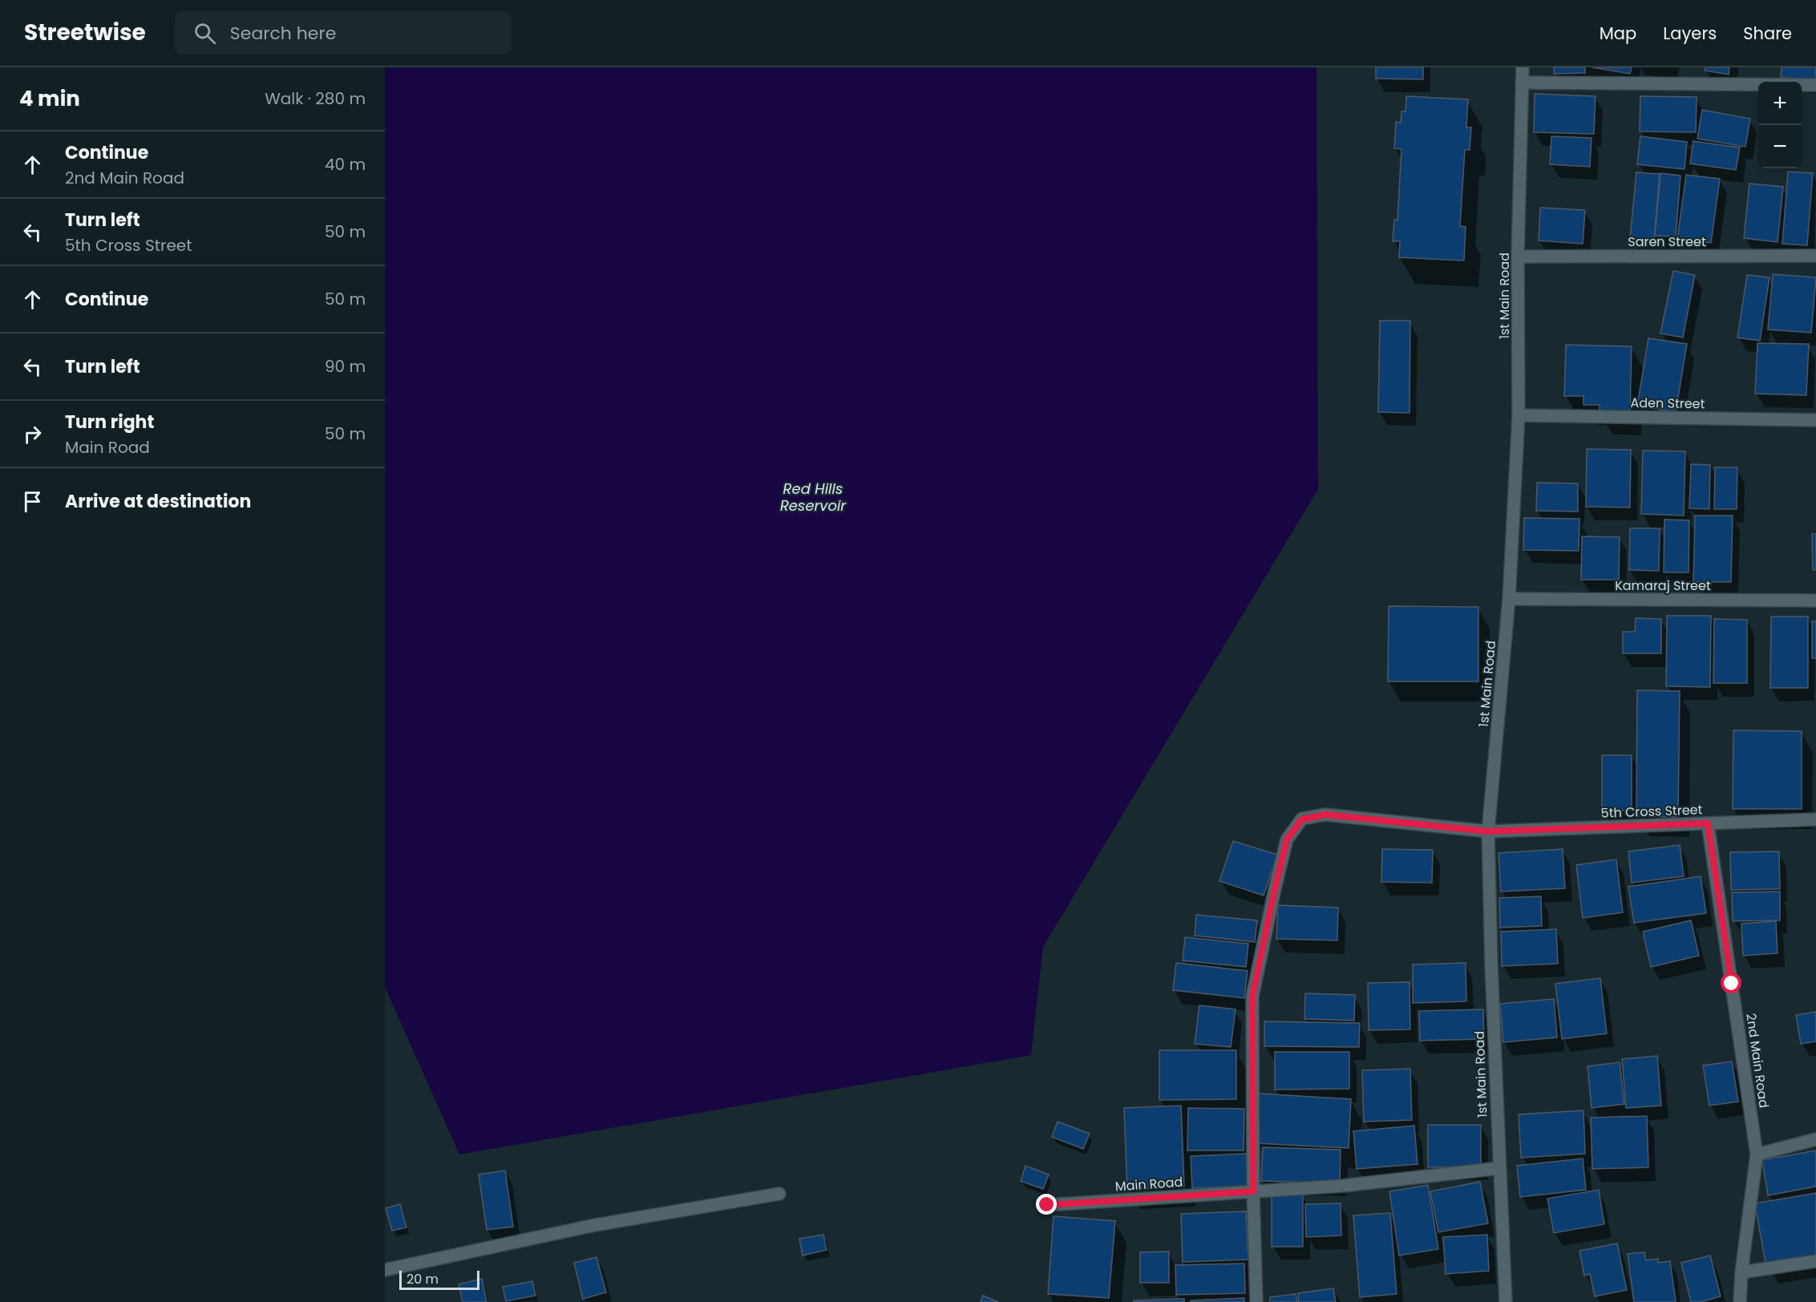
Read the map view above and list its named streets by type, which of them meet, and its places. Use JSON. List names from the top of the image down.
{
  "streets": {
    "street": [
      "Saren Street",
      "1st Main Road",
      "Aden Street",
      "Kamaraj Street",
      "5th Cross Street",
      "2nd Main Road",
      "Main Road"
    ]
  },
  "crossings": [
    ["Saren Street", "1st Main Road"],
    ["1st Main Road", "Aden Street"],
    ["1st Main Road", "Kamaraj Street"],
    ["1st Main Road", "5th Cross Street"],
    ["1st Main Road", "Main Road"],
    ["5th Cross Street", "2nd Main Road"],
    ["5th Cross Street", "Main Road"]
  ],
  "water": ["Red Hills Reservoir"],
  "scale_bar": "20 m",
  "page": {
    "header": "Streetwise",
    "search": "Search here",
    "nav": ["Map", "Layers", "Share"],
    "heading": ["4 min", "Walk · 280 m"],
    "map_buttons": ["+", "−"],
    "list": [
      ["Continue", "2nd Main Road", "40 m"],
      ["Turn left", "5th Cross Street", "50 m"],
      ["Continue", "50 m"],
      ["Turn left", "90 m"],
      ["Turn right", "Main Road", "50 m"],
      "Arrive at destination"
    ],
    "scale": "20 m"
  }
}
